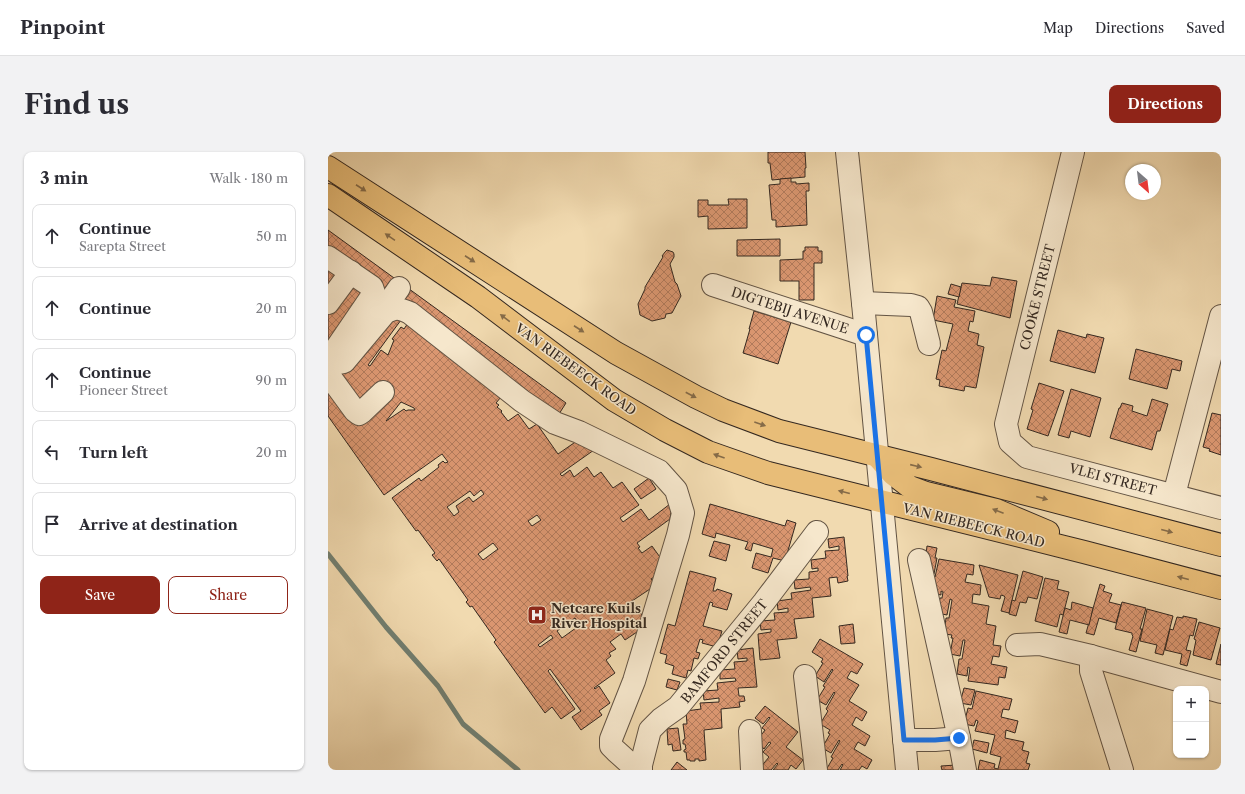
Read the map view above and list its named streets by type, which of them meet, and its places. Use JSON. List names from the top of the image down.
{
  "streets": {
    "main road": ["VAN RIEBEECK ROAD"],
    "street": [
      "COOKE STREET",
      "DIGTEBIJ AVENUE",
      "VLEI STREET",
      "BAMFORD STREET"
    ]
  },
  "crossings": [
    ["COOKE STREET", "VLEI STREET"]
  ],
  "places": {
    "hospital": ["Netcare Kuils River Hospital"]
  },
  "north": "bottom right",
  "page": {
    "header": "Pinpoint",
    "nav": ["Map", "Directions", "Saved"],
    "buttons": [
      "Directions",
      ["Save", "Share"]
    ],
    "title": "Find us",
    "heading": ["3 min", "Walk · 180 m"],
    "list": [
      ["Continue", "Sarepta Street", "50 m"],
      ["Continue", "20 m"],
      ["Continue", "Pioneer Street", "90 m"],
      ["Turn left", "20 m"],
      "Arrive at destination"
    ],
    "map_buttons": ["+", "−"]
  }
}
